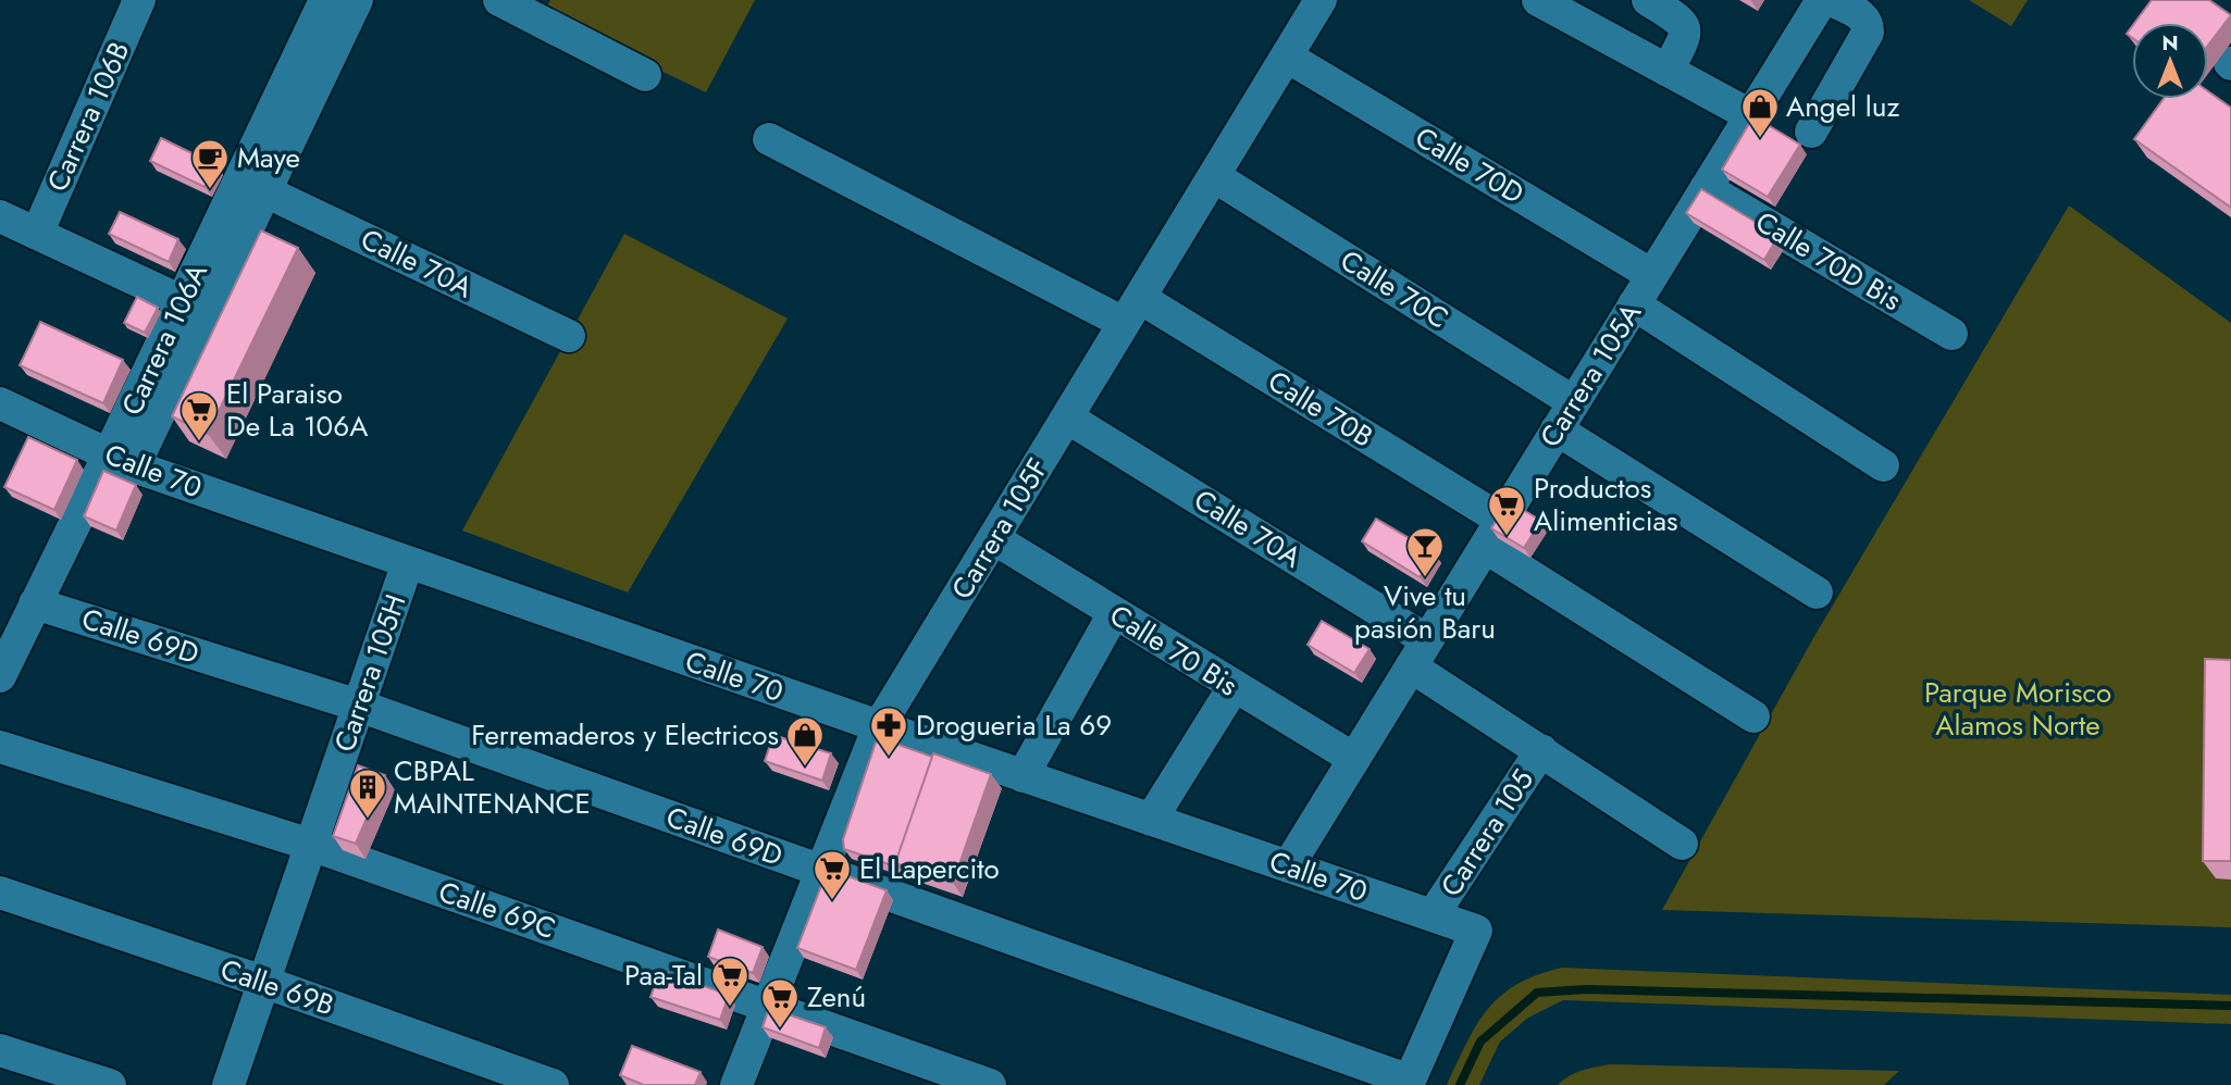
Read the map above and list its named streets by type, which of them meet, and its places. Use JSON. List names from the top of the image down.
{
  "streets": {
    "street": [
      "Carrera 106B",
      "Calle 70D",
      "Calle 70D Bis",
      "Calle 70A",
      "Calle 70C",
      "Carrera 106A",
      "Carrera 105A",
      "Calle 70B",
      "Calle 70",
      "Carrera 105F",
      "Calle 69D",
      "Calle 70 Bis",
      "Carrera 105H",
      "Carrera 105",
      "Calle 69C",
      "Calle 69B"
    ]
  },
  "crossings": [
    ["Calle 70D", "Carrera 105A"],
    ["Calle 70D", "Carrera 105F"],
    ["Calle 70D Bis", "Carrera 105A"],
    ["Calle 70A", "Carrera 106A"],
    ["Calle 70A", "Carrera 105A"],
    ["Calle 70A", "Carrera 105F"],
    ["Calle 70A", "Carrera 105"],
    ["Calle 70C", "Carrera 105A"],
    ["Calle 70C", "Carrera 105F"],
    ["Carrera 106A", "Calle 70"],
    ["Carrera 106A", "Calle 69D"],
    ["Carrera 105A", "Calle 70B"],
    ["Carrera 105A", "Calle 70"],
    ["Carrera 105A", "Calle 70 Bis"],
    ["Calle 70B", "Carrera 105F"],
    ["Calle 70", "Carrera 105F"],
    ["Calle 70", "Carrera 105H"],
    ["Calle 70", "Carrera 105"],
    ["Carrera 105F", "Calle 69D"],
    ["Carrera 105F", "Calle 70 Bis"],
    ["Carrera 105F", "Calle 69C"],
    ["Calle 69D", "Carrera 105H"],
    ["Calle 69D", "Carrera 105"],
    ["Carrera 105H", "Calle 69C"],
    ["Carrera 105H", "Calle 69B"]
  ],
  "parks": ["Parque Morisco Alamos Norte"],
  "places": {
    "shop": ["Angel luz", "Ferremaderos y Electricos"],
    "cafe": ["Maye"],
    "supermarket": [
      "El Paraiso De La 106A",
      "Productos Alimenticias",
      "El Lapercito",
      "Paa-Tal",
      "Zenú"
    ],
    "bar": ["Vive tu pasión Baru"],
    "pharmacy": ["Drogueria La 69"],
    "building": ["CBPAL MAINTENANCE"]
  },
  "north": "top"
}
